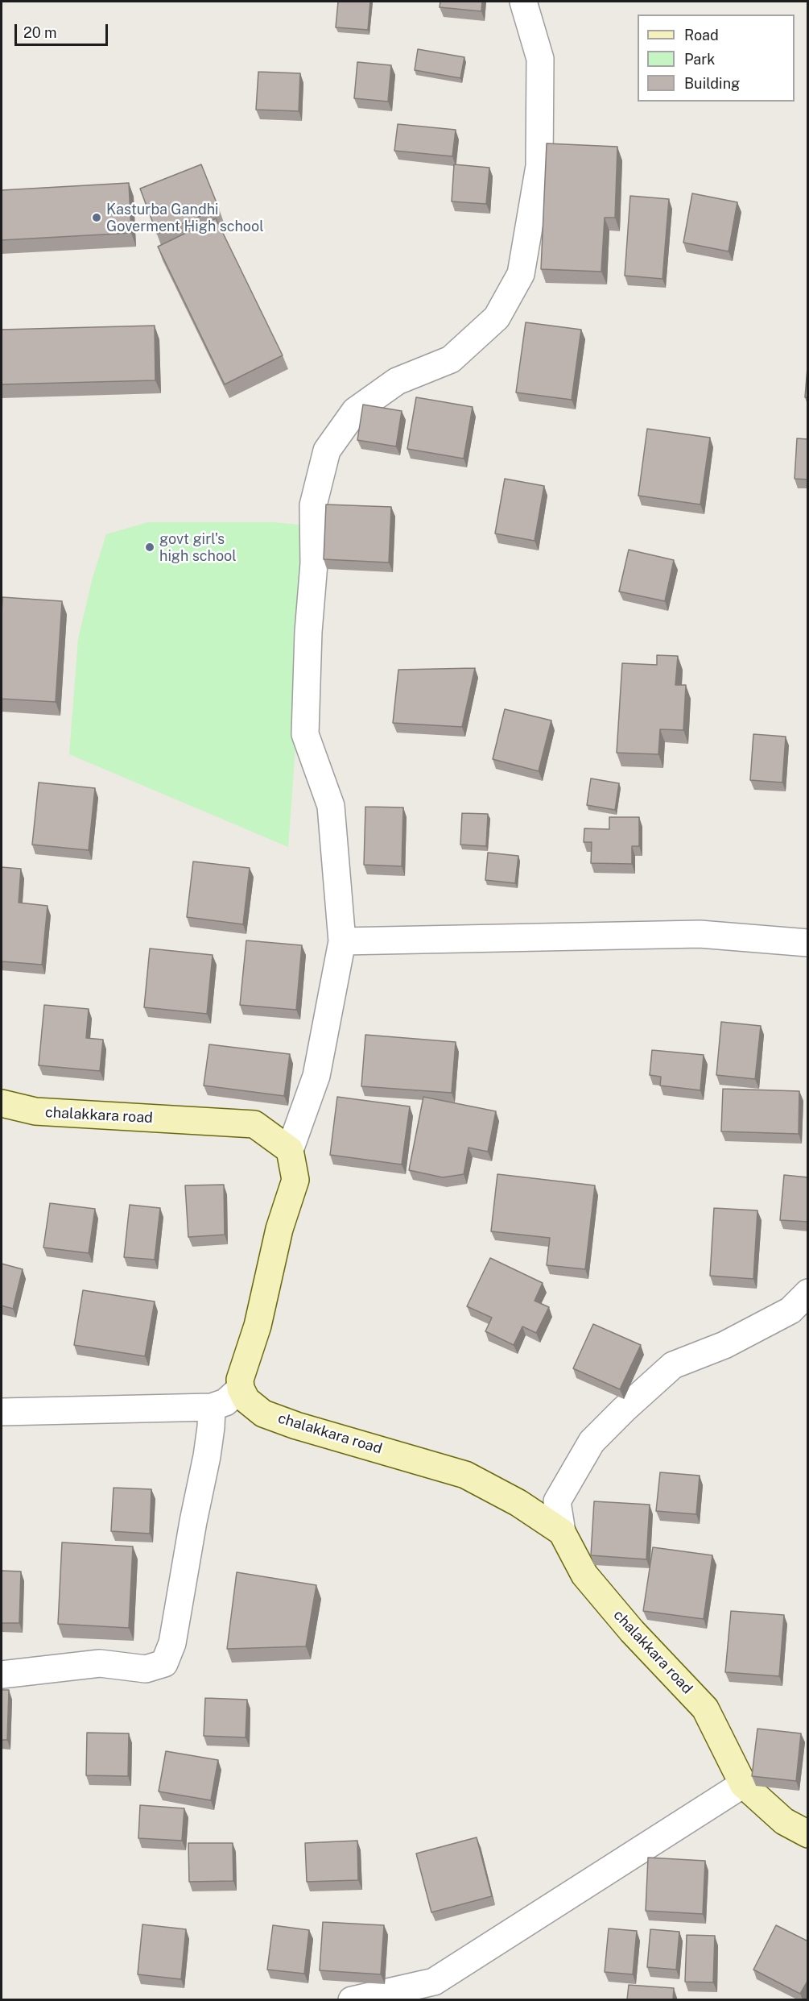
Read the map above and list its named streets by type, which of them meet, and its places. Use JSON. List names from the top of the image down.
{
  "streets": {
    "main road": ["chalakkara road"]
  },
  "places": ["Kasturba Gandhi Goverment High school", "govt girl's high school"],
  "legend": ["Road", "Park", "Building"],
  "scale_bar": "20 m"
}
